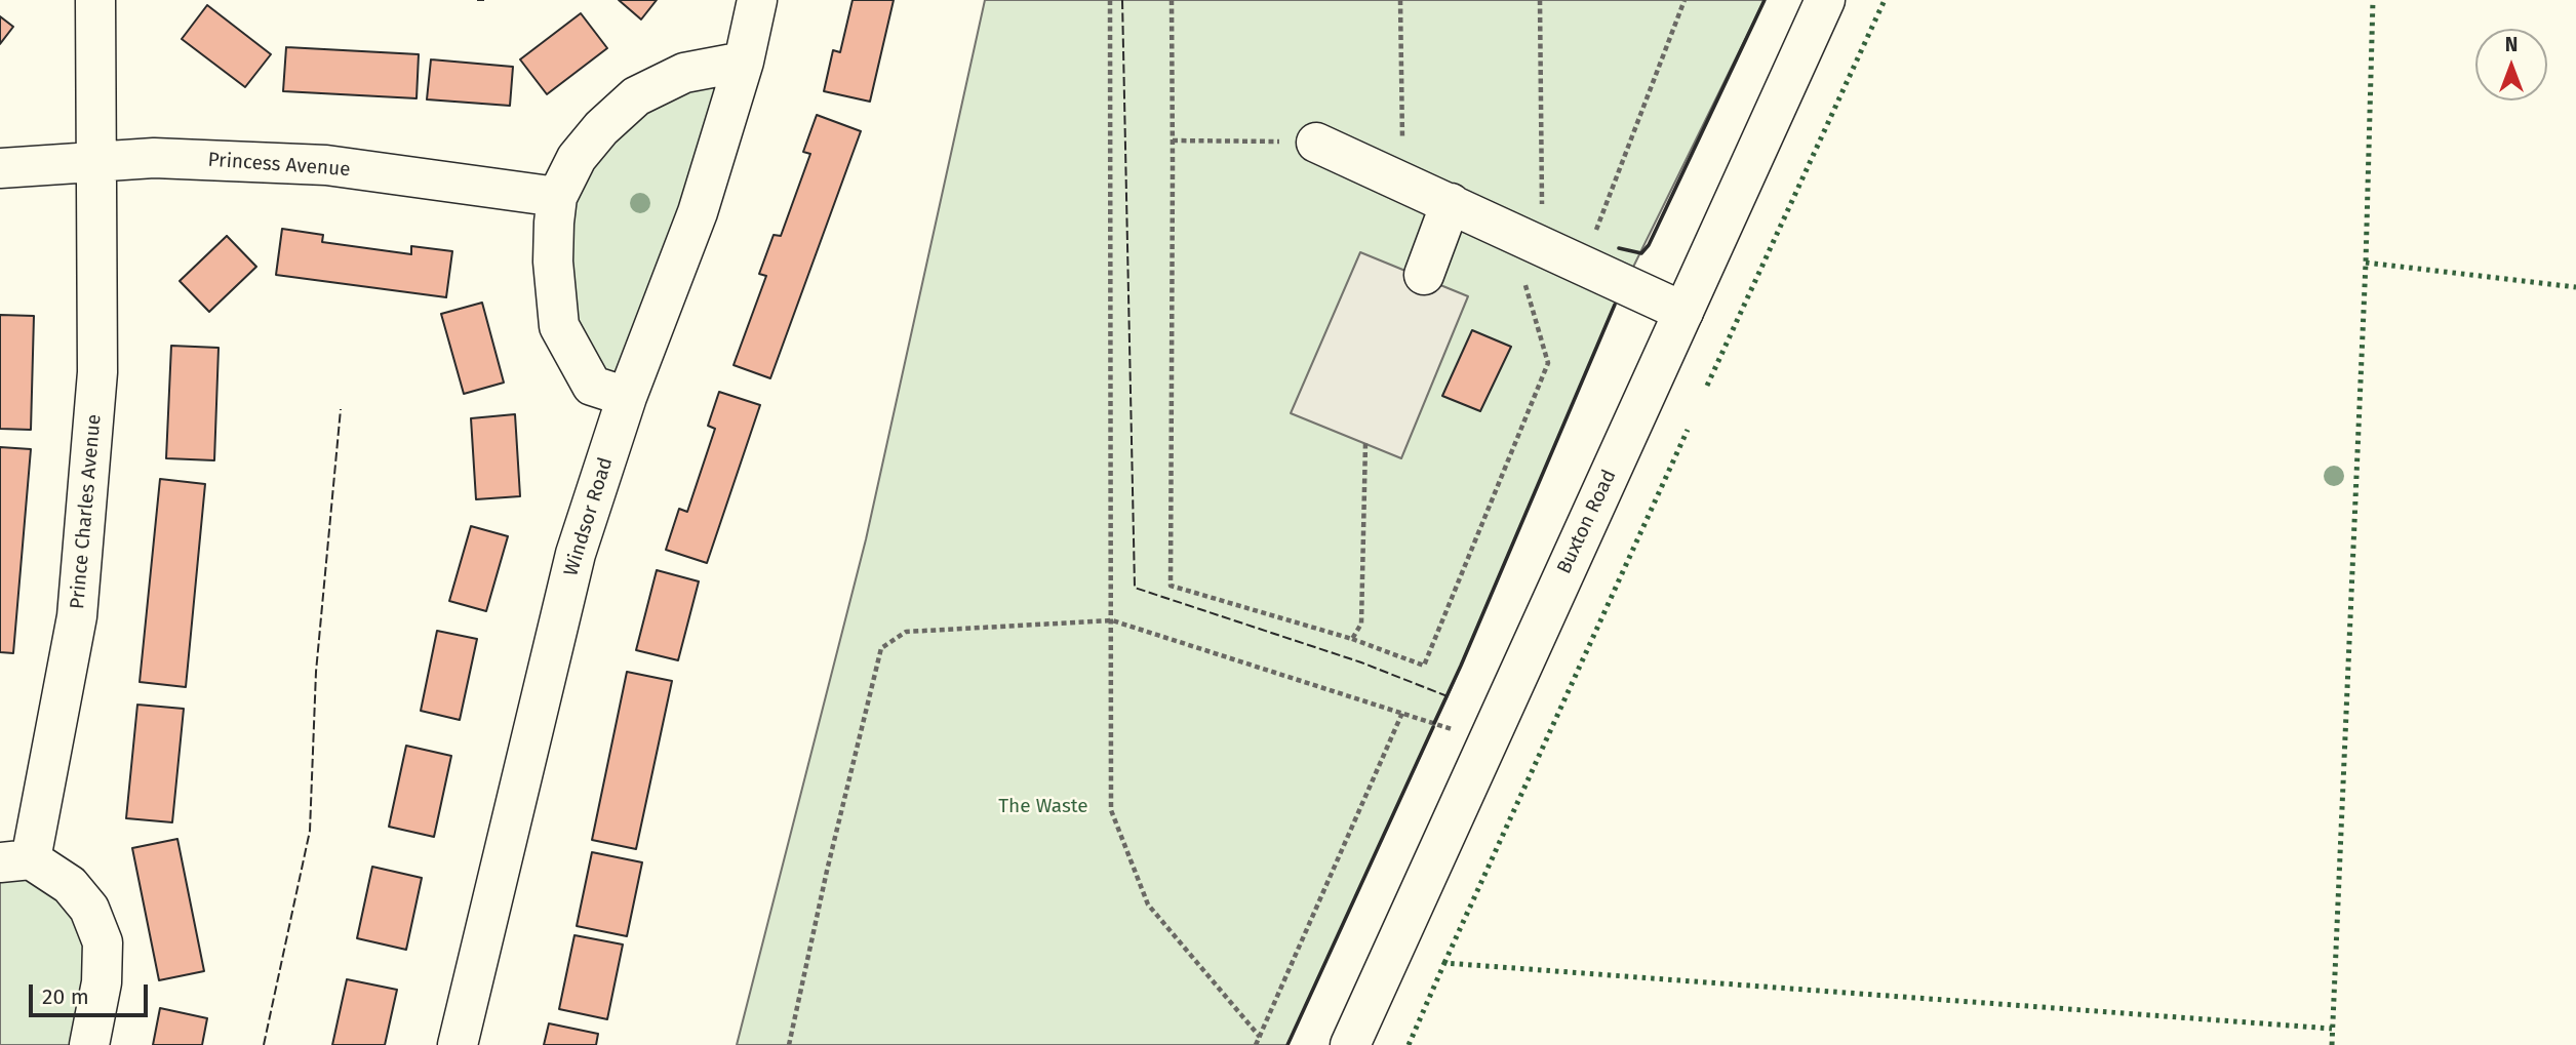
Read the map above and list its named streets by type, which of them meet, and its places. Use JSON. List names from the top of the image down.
{
  "streets": {
    "main road": [
      "Princess Avenue",
      "Prince Charles Avenue",
      "Windsor Road",
      "Buxton Road"
    ]
  },
  "crossings": [
    ["Princess Avenue", "Prince Charles Avenue"]
  ],
  "parks": ["The Waste"],
  "scale_bar": "20 m",
  "north": "top"
}
